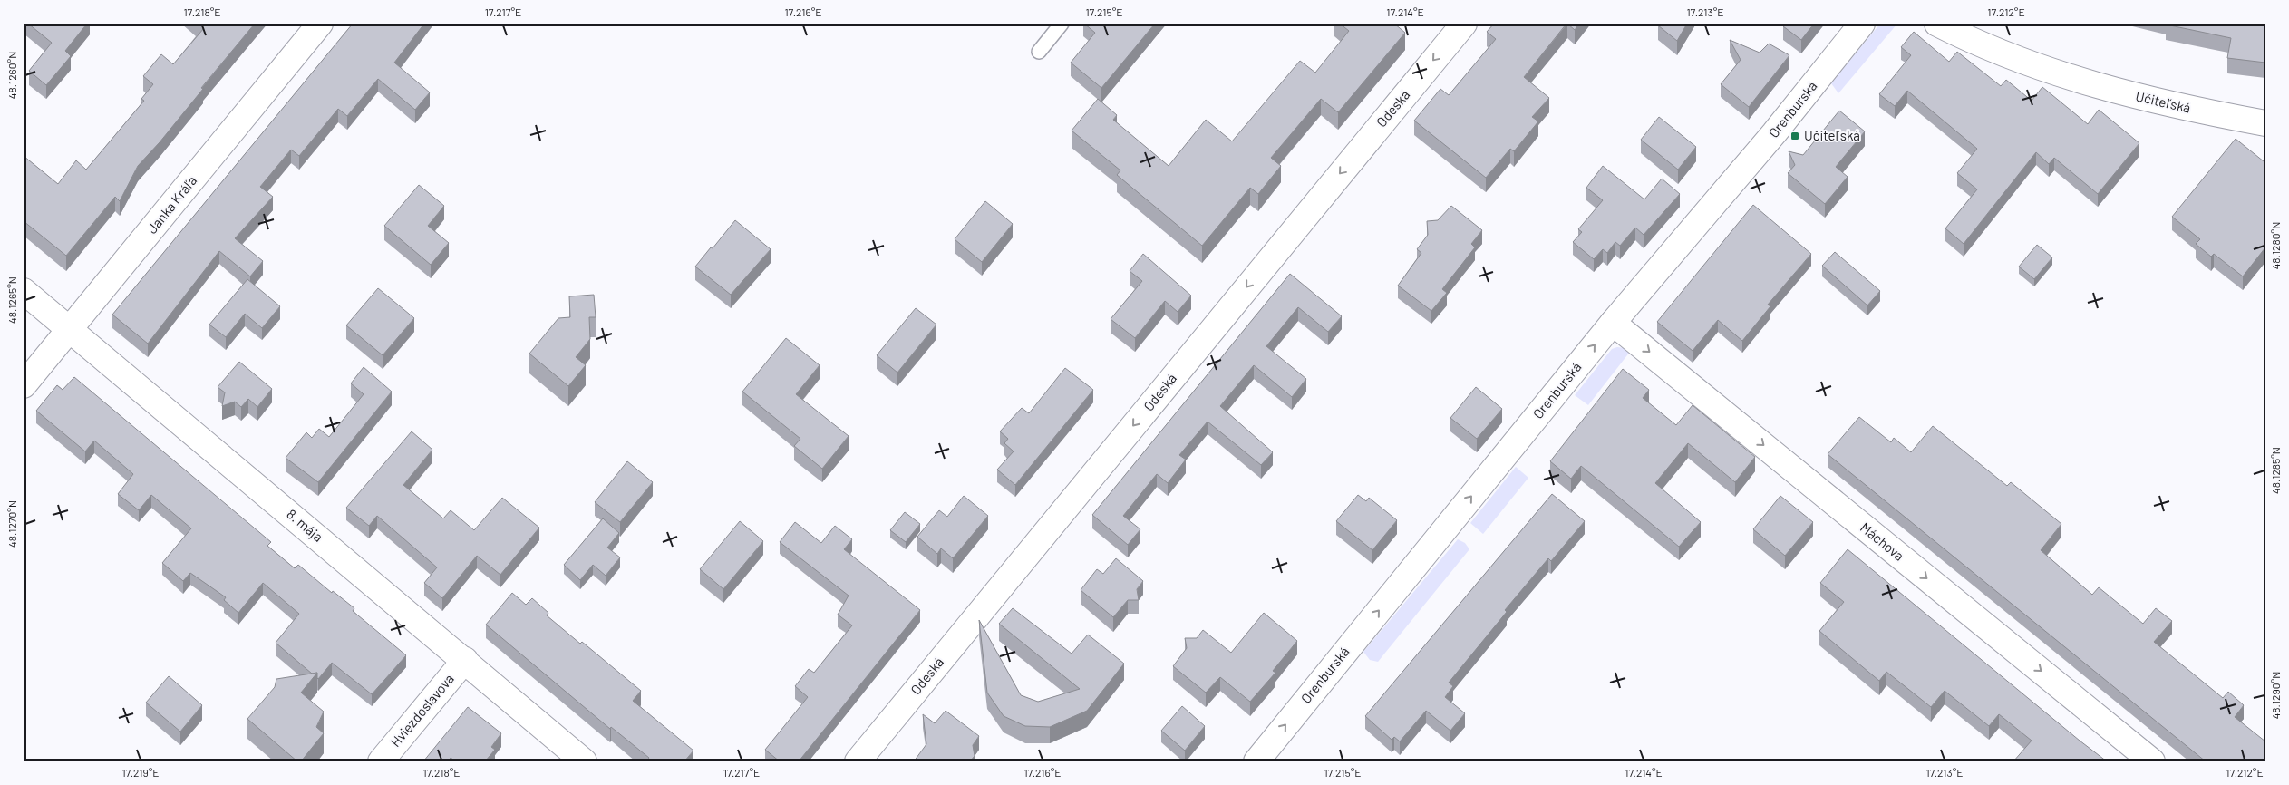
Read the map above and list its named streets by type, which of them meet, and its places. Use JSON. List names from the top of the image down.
{
  "streets": {
    "street": [
      "Učiteľská",
      "Odeská",
      "Orenburská",
      "Janka Kráľa",
      "8. mája",
      "Máchova",
      "Hviezdoslavova"
    ]
  },
  "crossings": [
    ["Orenburská", "Máchova"],
    ["Janka Kráľa", "8. mája"],
    ["8. mája", "Hviezdoslavova"]
  ],
  "one_way": ["Odeská", "Orenburská", "Máchova"],
  "places": {
    "transit": ["Učiteľská"]
  },
  "coordinates": [
    "17.218°E",
    "17.217°E",
    "17.216°E",
    "17.215°E",
    "17.214°E",
    "17.213°E",
    "17.212°E",
    "48.1260°N",
    "48.1280°N",
    "48.1265°N",
    "48.1285°N",
    "48.1270°N",
    "48.1290°N",
    "17.219°E"
  ]
}
